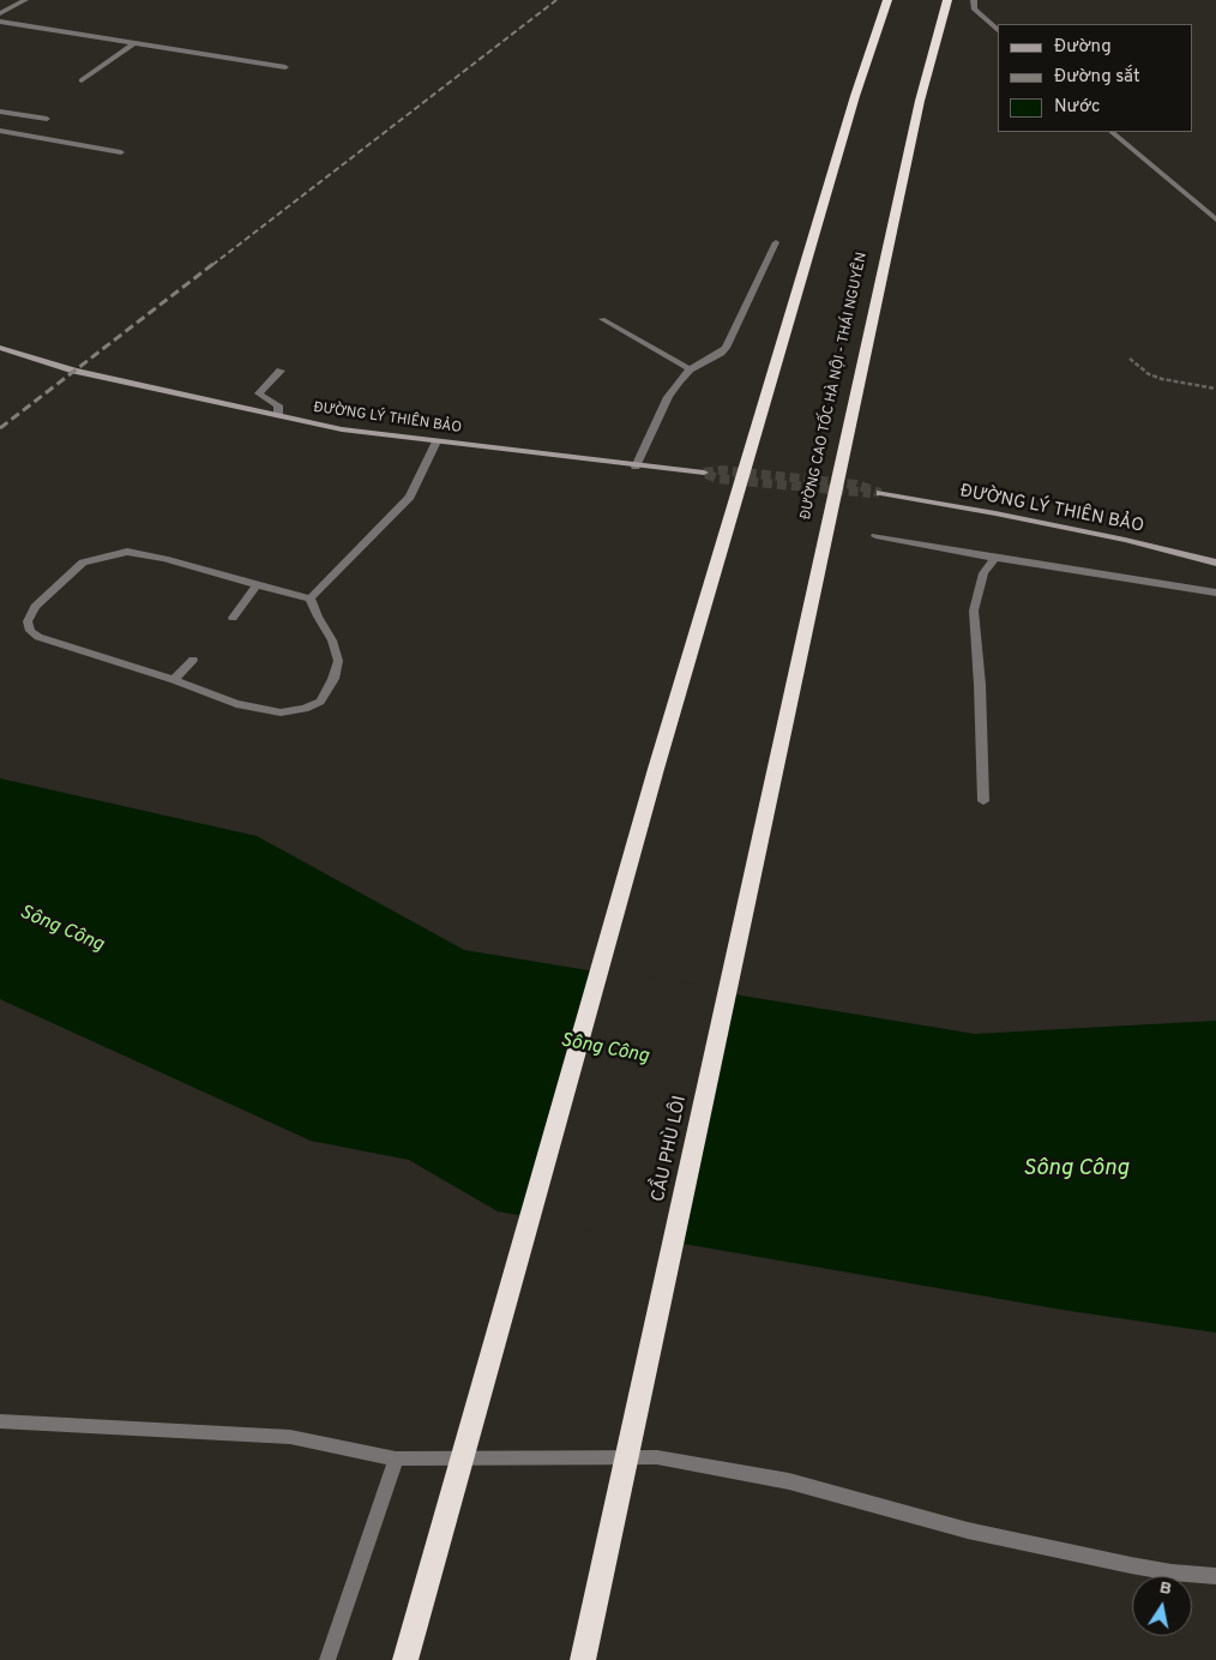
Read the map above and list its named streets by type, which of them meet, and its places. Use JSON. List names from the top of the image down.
{
  "streets": {
    "highway": ["ĐƯỜNG CAO TỐC HÀ NỘI - THÁI NGUYÊN", "CẦU PHÙ LÔI"],
    "main road": ["ĐƯỜNG LÝ THIÊN BẢO"]
  },
  "crossings": [
    ["ĐƯỜNG CAO TỐC HÀ NỘI - THÁI NGUYÊN", "CẦU PHÙ LÔI"]
  ],
  "water": ["Sông Công"],
  "legend": ["Đường", "Đường sắt", "Nước"],
  "north": "top"
}
